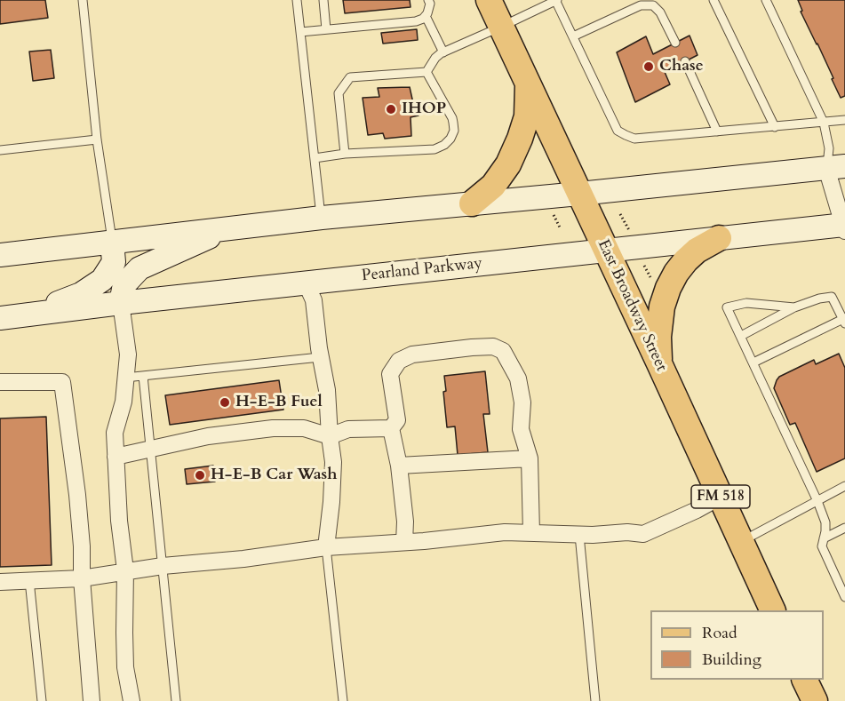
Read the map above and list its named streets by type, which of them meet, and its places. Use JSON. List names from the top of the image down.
{
  "streets": {
    "main road": ["Pearland Parkway", "East Broadway Street", "FM 518"]
  },
  "crossings": [
    ["Pearland Parkway", "East Broadway Street"]
  ],
  "places": [
    "Chase",
    "IHOP",
    "H-E-B Fuel",
    "H-E-B Car Wash"
  ],
  "legend": ["Road", "Building"]
}
